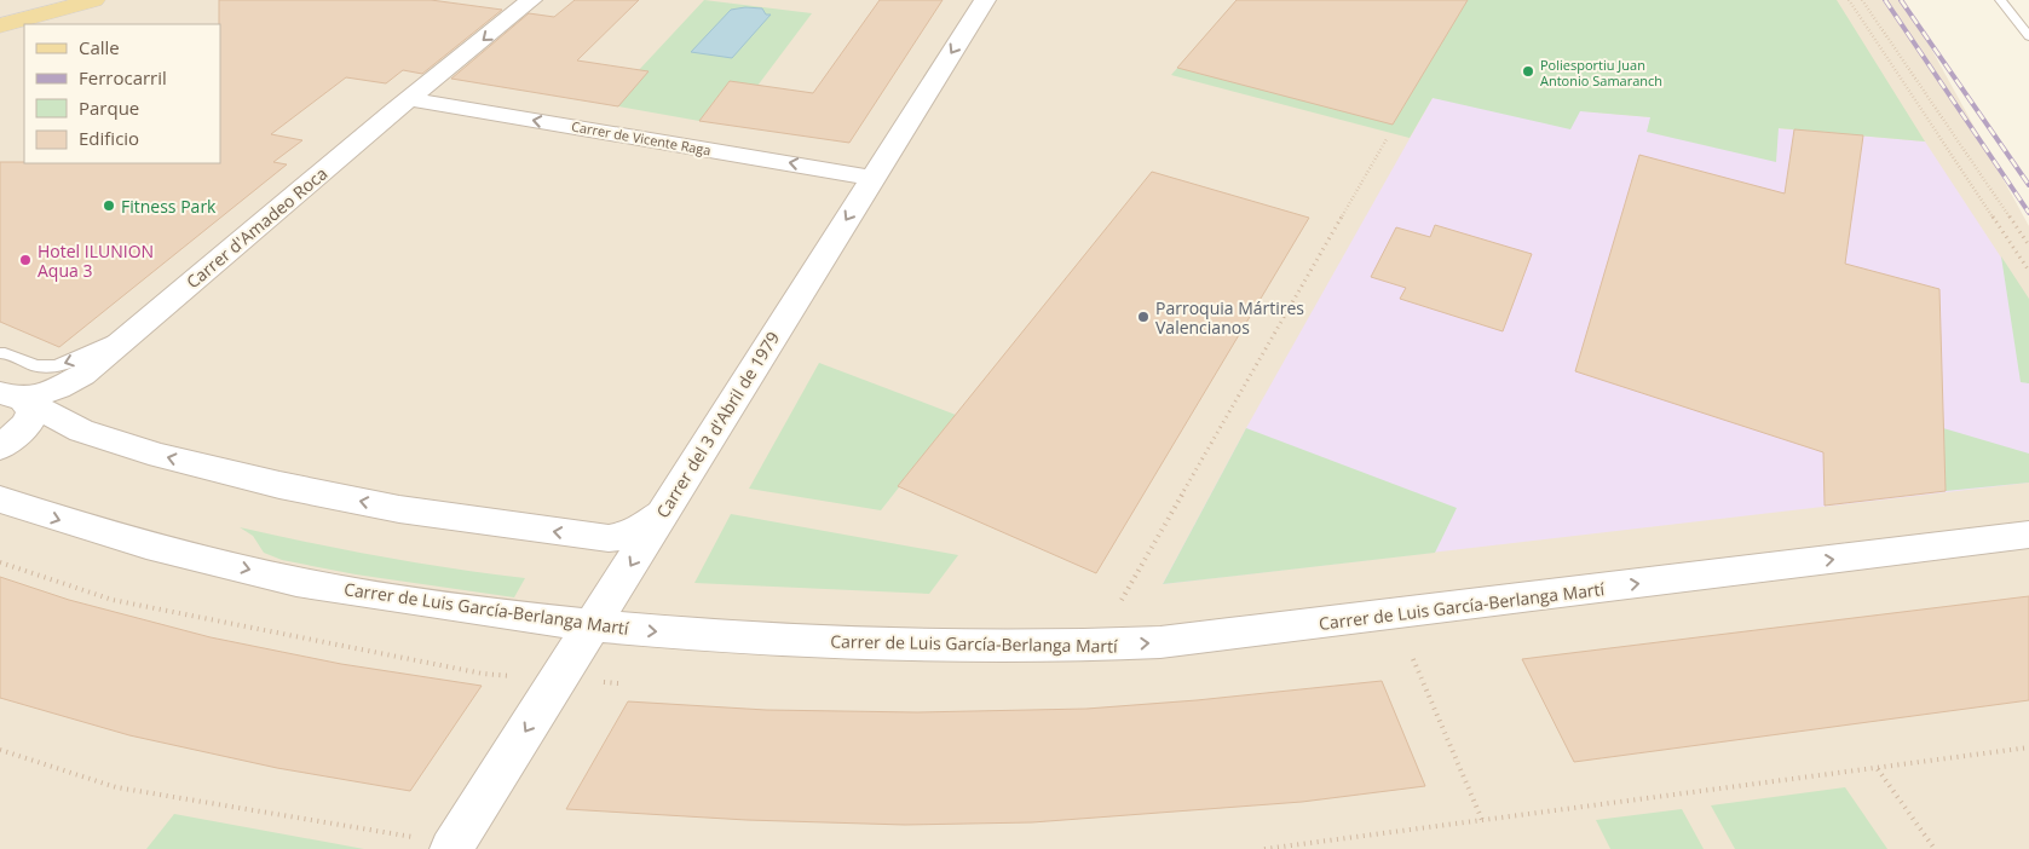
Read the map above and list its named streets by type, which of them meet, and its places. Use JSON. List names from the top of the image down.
{
  "streets": {
    "street": [
      "Carrer de Vicente Raga",
      "Carrer d'Amadeo Roca",
      "Carrer del 3 d'Abril de 1979",
      "Carrer de Luis García-Berlanga Martí"
    ]
  },
  "crossings": [
    ["Carrer de Vicente Raga", "Carrer d'Amadeo Roca"],
    ["Carrer de Vicente Raga", "Carrer del 3 d'Abril de 1979"],
    ["Carrer del 3 d'Abril de 1979", "Carrer de Luis García-Berlanga Martí"]
  ],
  "one_way": ["Carrer de Vicente Raga", "Carrer del 3 d'Abril de 1979"],
  "places": [
    "Poliesportiu Juan Antonio Samaranch",
    "Fitness Park",
    "Hotel ILUNION Aqua 3",
    "Parroquia Mártires Valencianos"
  ],
  "legend": [
    "Calle",
    "Ferrocarril",
    "Parque",
    "Edificio"
  ]
}
